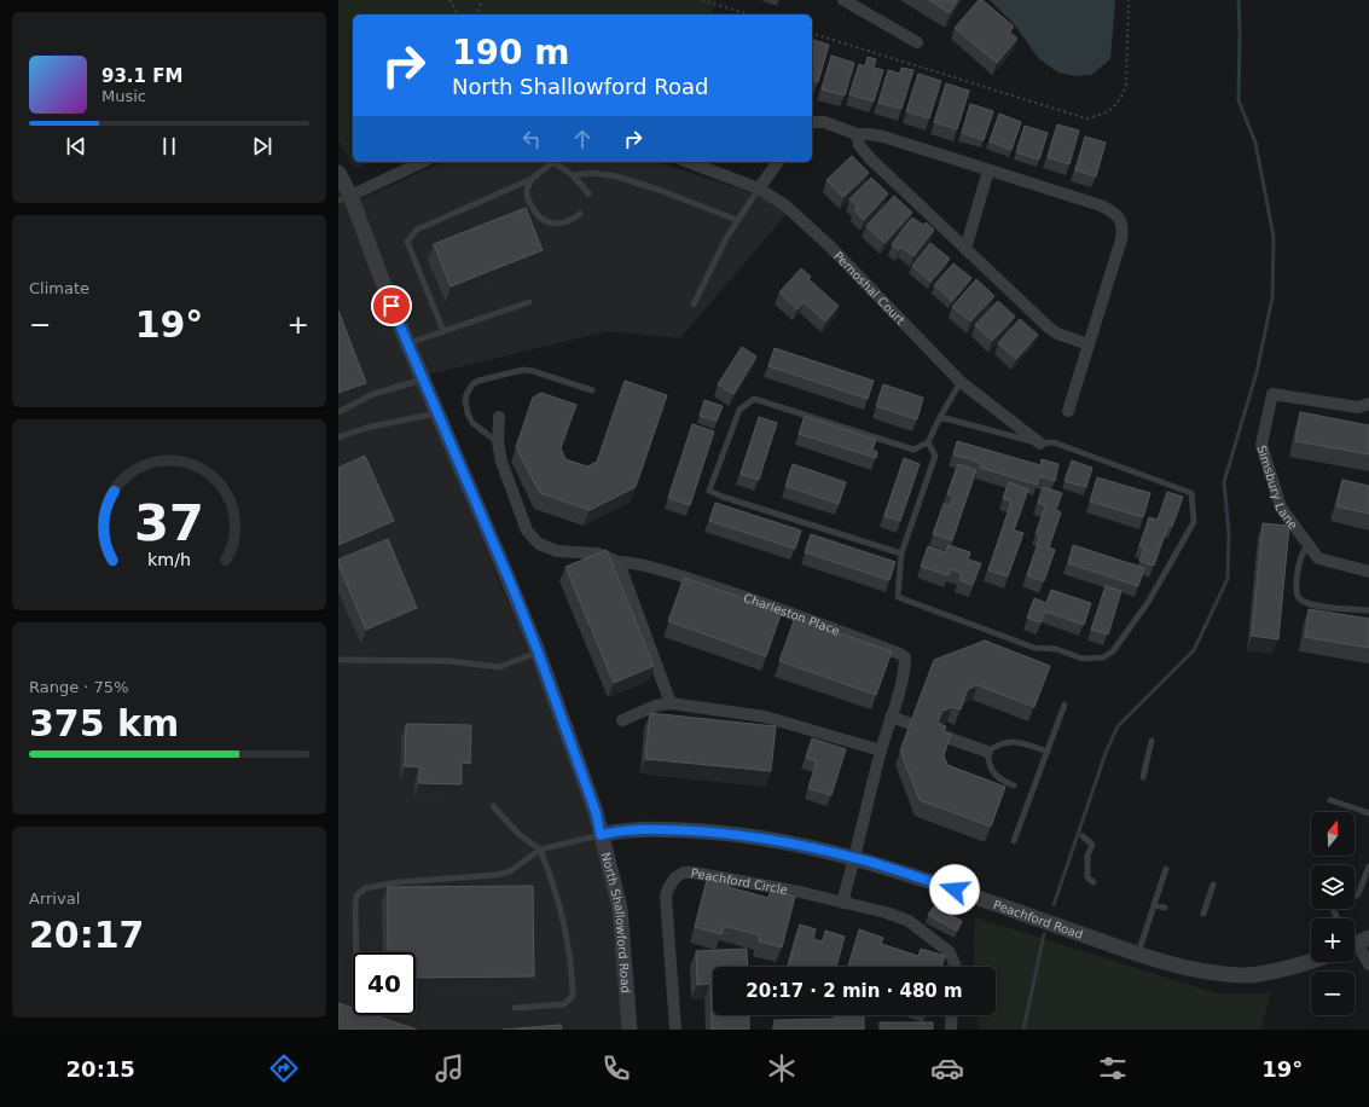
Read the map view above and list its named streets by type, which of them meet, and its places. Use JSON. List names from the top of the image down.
{
  "streets": {
    "street": [
      "Pernoshal Court",
      "Simsbury Lane",
      "Charleston Place",
      "Peachford Circle",
      "Peachford Road",
      "North Shallowford Road"
    ]
  },
  "crossings": [
    ["Charleston Place", "Peachford Road"],
    ["Peachford Road", "North Shallowford Road"]
  ],
  "north": "top",
  "page": {
    "turn": ["190 m", "North Shallowford Road"],
    "song": ["93.1 FM", "Music"],
    "tile": [
      "Climate",
      ["Range · 75%", "375 km"],
      ["Arrival", "20:17"]
    ],
    "heat": ["−", "19°", "+"],
    "map_buttons": ["+", "−"],
    "limit": "40",
    "trip": "20:17 · 2 min · 480 m",
    "tabs": ["20:15", "19°"],
    "gauge": ["37", "km/h"]
  }
}
